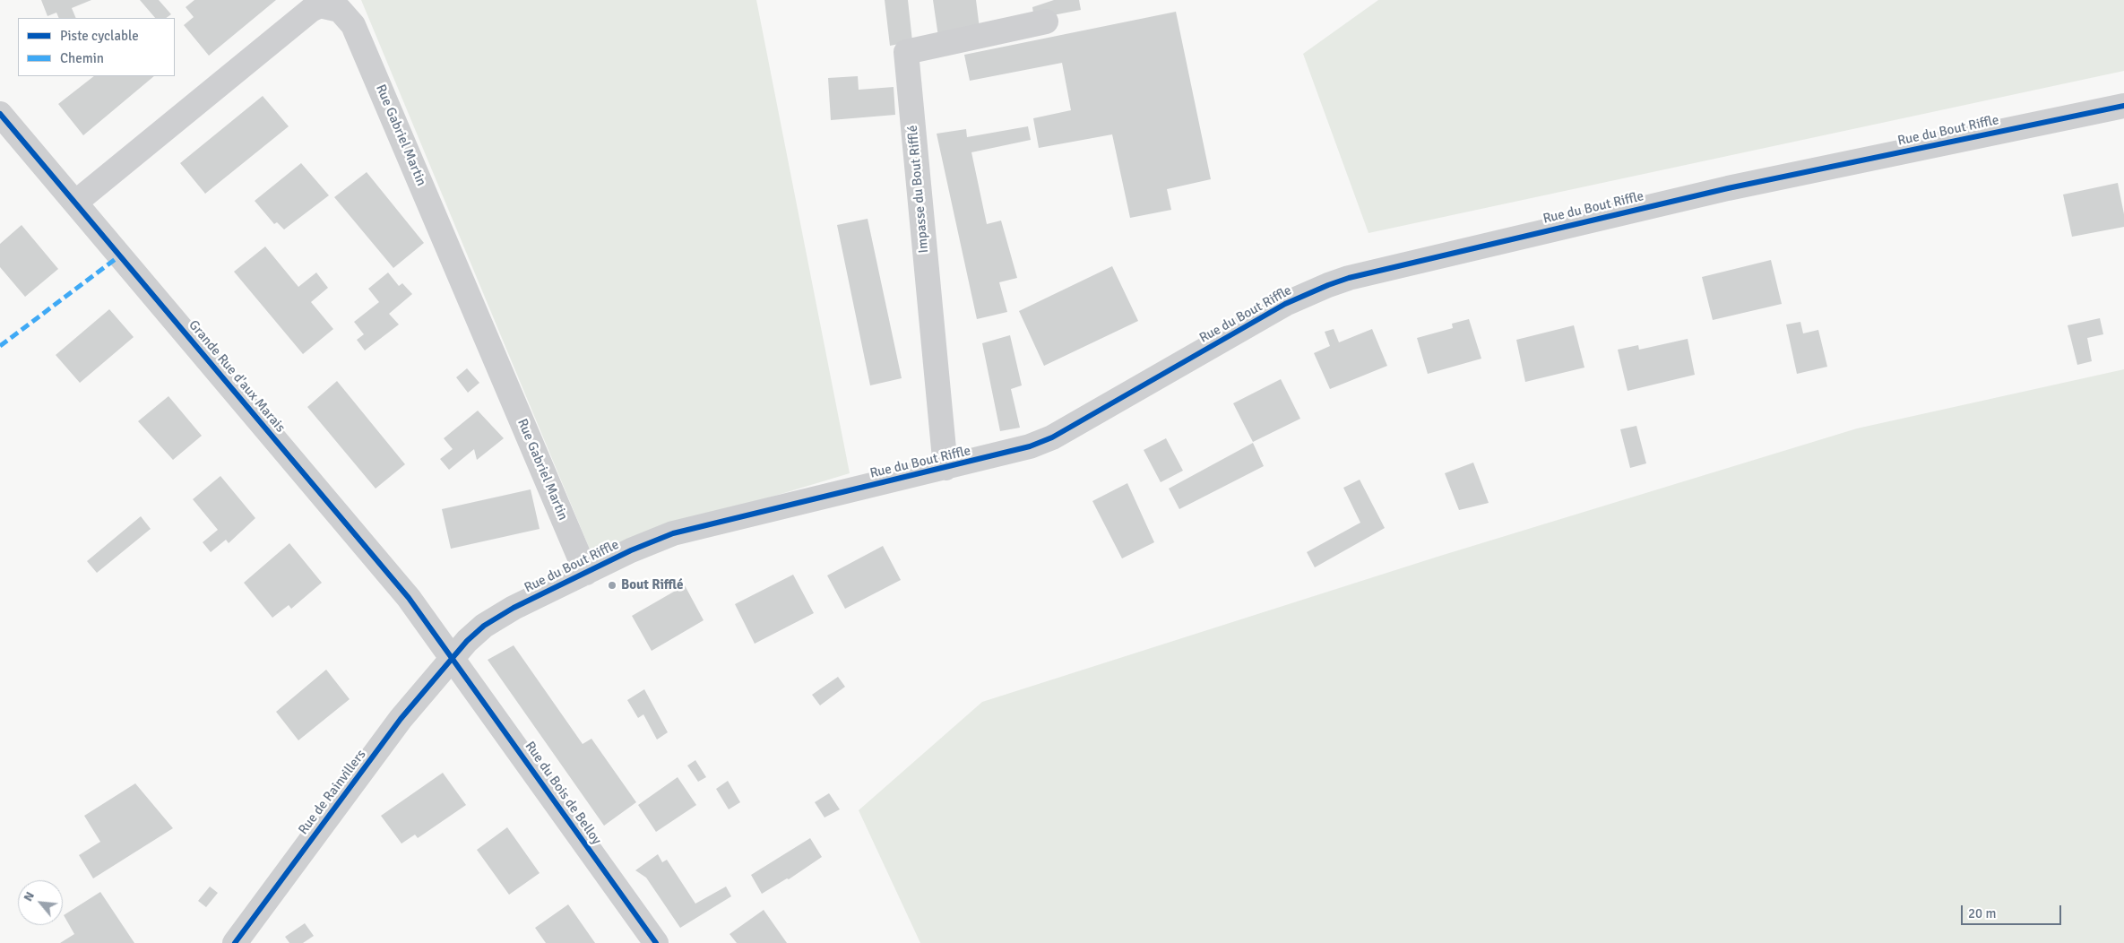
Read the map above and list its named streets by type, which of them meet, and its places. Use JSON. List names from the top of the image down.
{
  "streets": {
    "street": [
      "Rue du Bout Riffle",
      "Rue Gabriel Martin",
      "Impasse du Bout Rifflé",
      "Grande Rue d'aux Marais",
      "Rue de Rainvillers",
      "Rue du Bois de Belloy"
    ]
  },
  "crossings": [
    ["Rue du Bout Riffle", "Rue Gabriel Martin"],
    ["Rue du Bout Riffle", "Impasse du Bout Rifflé"],
    ["Rue du Bout Riffle", "Grande Rue d'aux Marais"],
    ["Rue du Bout Riffle", "Rue de Rainvillers"],
    ["Rue du Bout Riffle", "Rue du Bois de Belloy"],
    ["Rue Gabriel Martin", "Grande Rue d'aux Marais"],
    ["Grande Rue d'aux Marais", "Rue de Rainvillers"],
    ["Grande Rue d'aux Marais", "Rue du Bois de Belloy"],
    ["Rue de Rainvillers", "Rue du Bois de Belloy"]
  ],
  "places": ["Bout Rifflé"],
  "legend": ["Piste cyclable", "Chemin"],
  "scale_bar": "20 m",
  "north": "top left"
}
